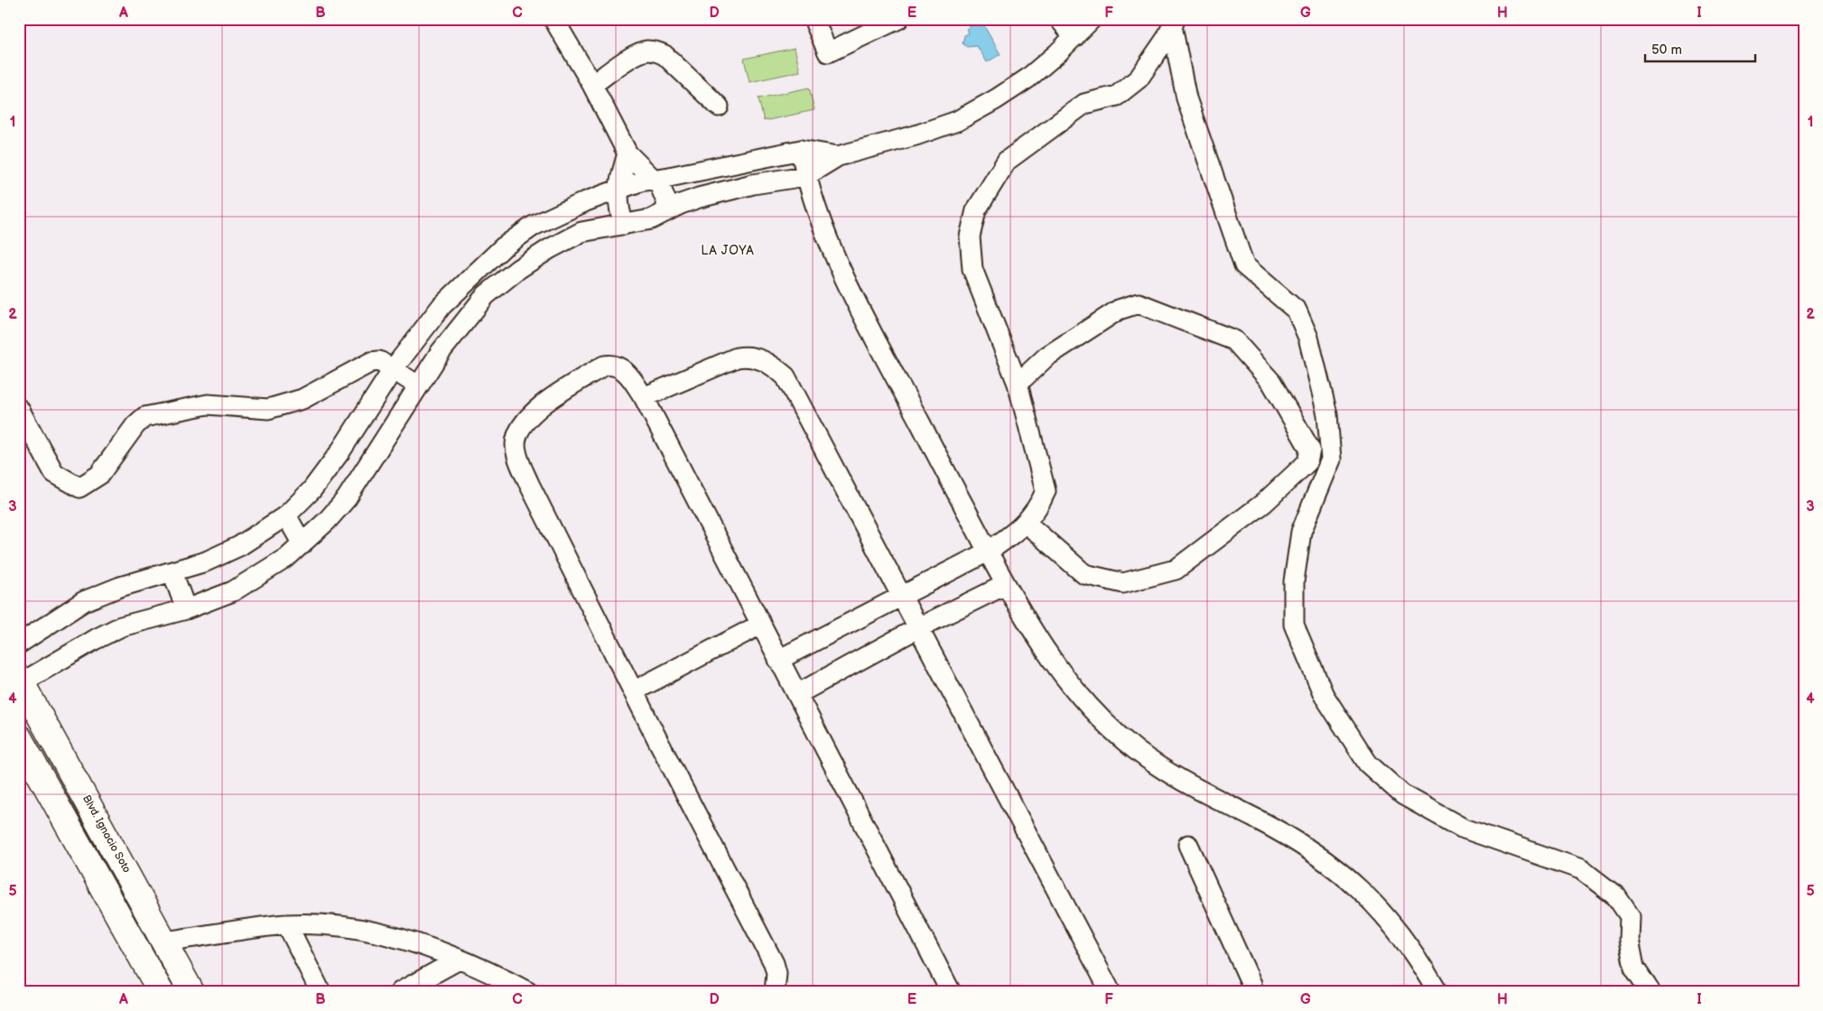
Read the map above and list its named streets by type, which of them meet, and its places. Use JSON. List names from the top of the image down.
{
  "streets": {
    "main road": ["Blvd. Ignacio Soto"]
  },
  "districts": ["LA JOYA"],
  "scale_bar": "50 m",
  "grid": {
    "columns": [
      "A",
      "B",
      "C",
      "D",
      "E",
      "F",
      "G",
      "H",
      "I"
    ],
    "rows": [
      "1",
      "2",
      "3",
      "4",
      "5"
    ]
  }
}
